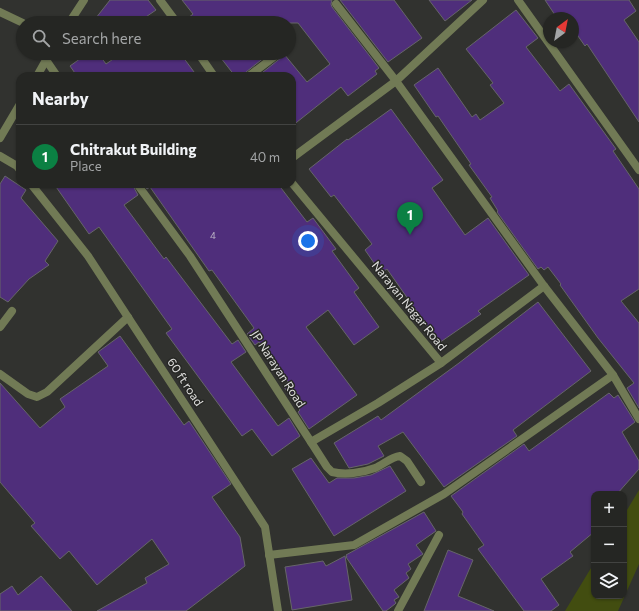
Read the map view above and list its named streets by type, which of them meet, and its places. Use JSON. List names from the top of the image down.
{
  "streets": {
    "street": ["Narayan Nagar Road", "JP Narayan Road", "60 ft road"]
  },
  "house_numbers": ["4"],
  "north": "top right",
  "page": {
    "search": "Search here",
    "heading": "Nearby",
    "list": [
      {
        "mark": "1",
        "name": "Chitrakut Building",
        "note": "Place",
        "value": "40 m"
      }
    ],
    "pins": "1",
    "map_buttons": ["+", "−"]
  }
}
